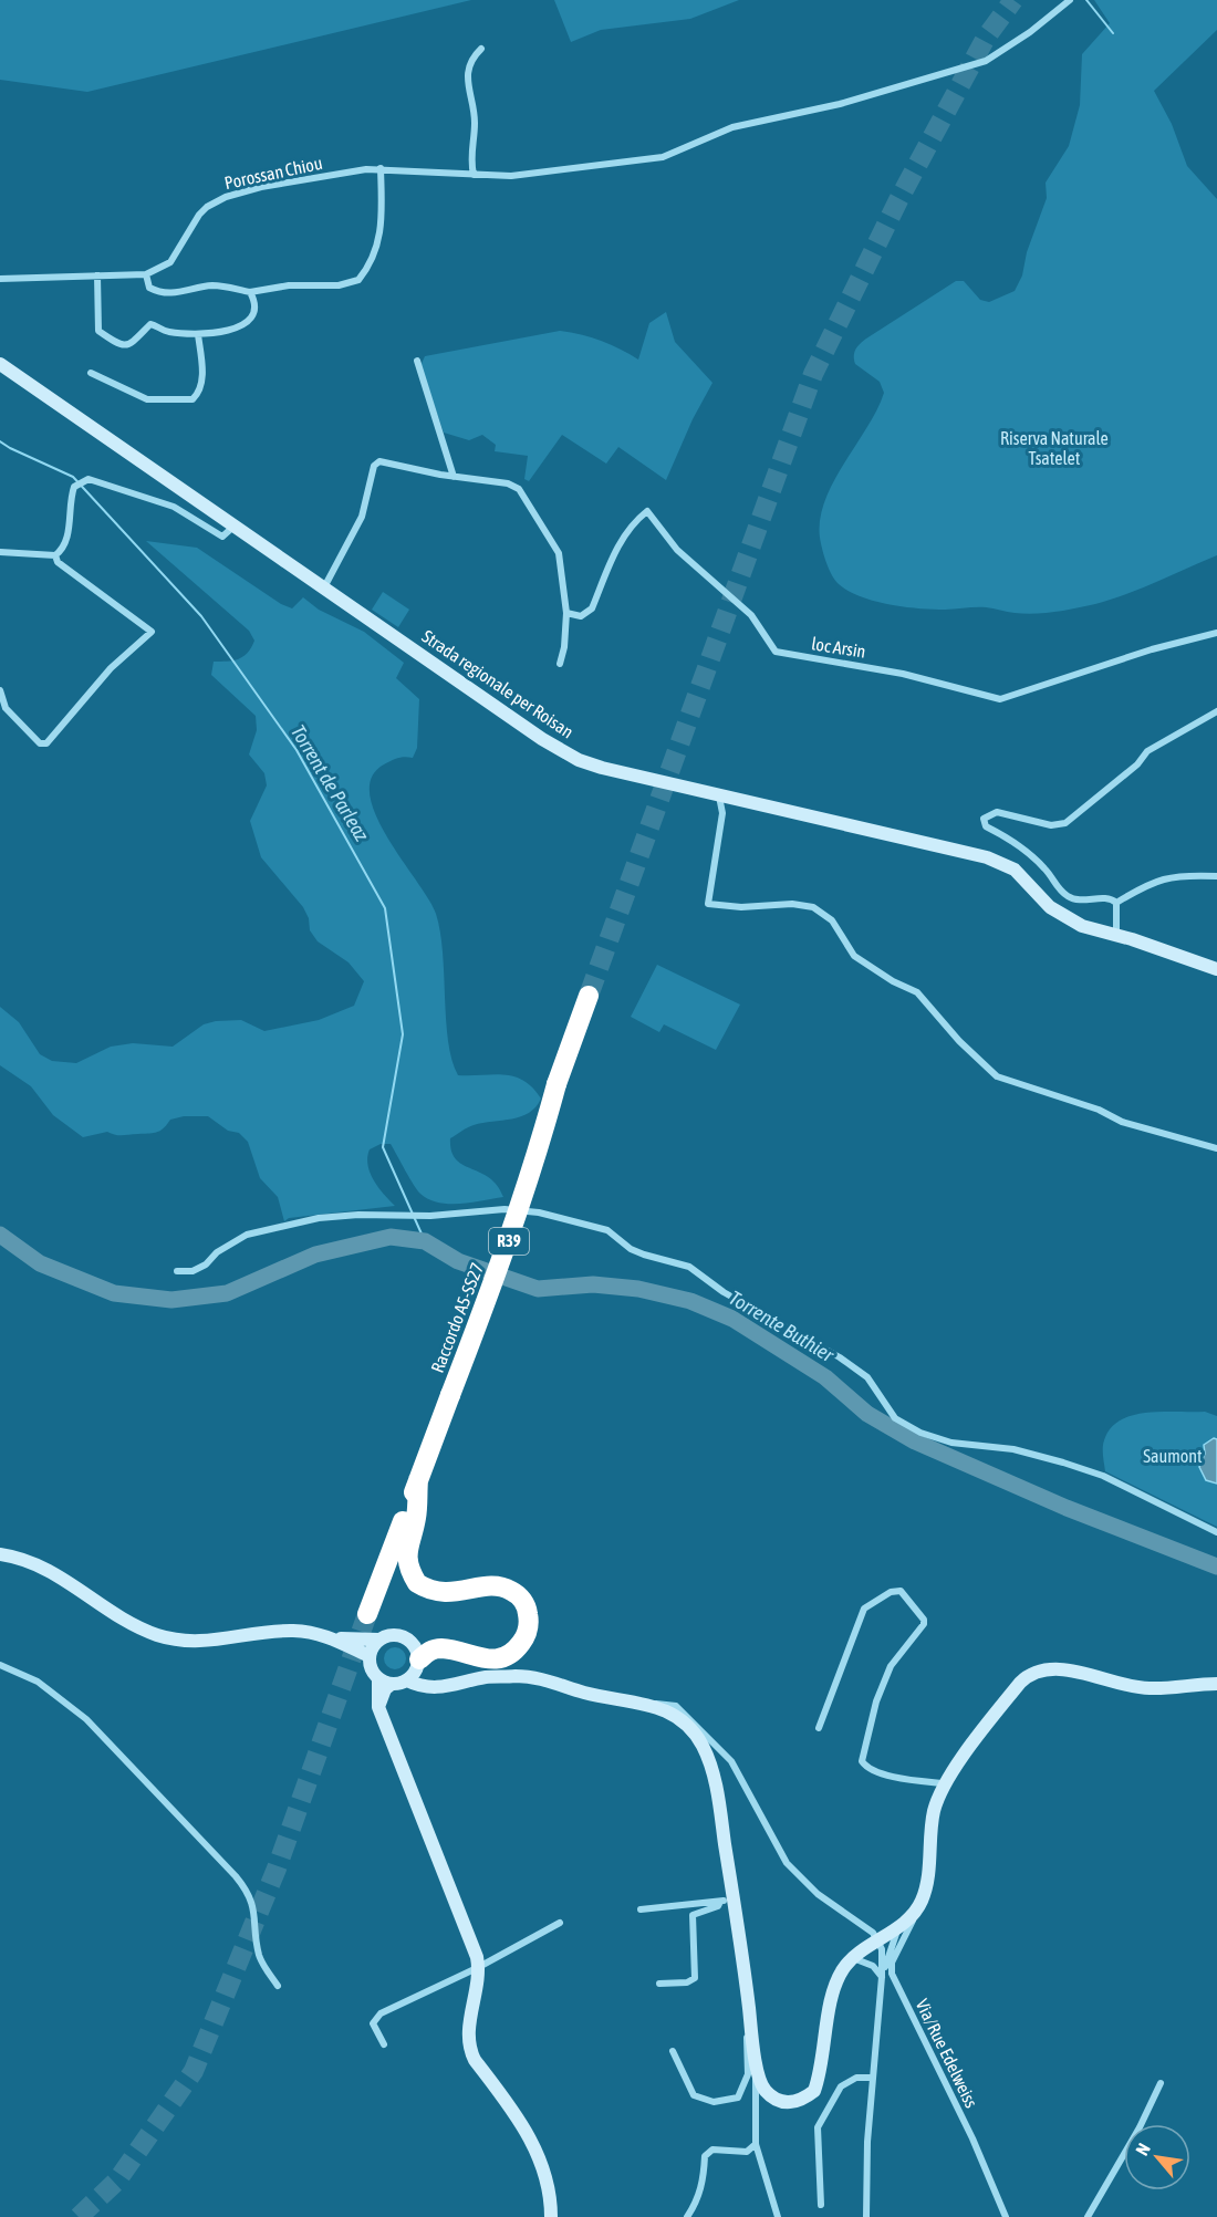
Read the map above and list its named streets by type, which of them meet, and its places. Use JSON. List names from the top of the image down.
{
  "streets": {
    "highway": ["R39", "Raccordo A5-SS27"],
    "main road": ["Strada regionale per Roisan"],
    "street": ["Porossan Chiou", "loc Arsin", "Via/Rue Edelweiss"]
  },
  "water": ["Torrent de Parleaz", "Torrente Buthier"],
  "parks": ["Riserva Naturale Tsatelet", "Saumont"],
  "north": "top left"
}
